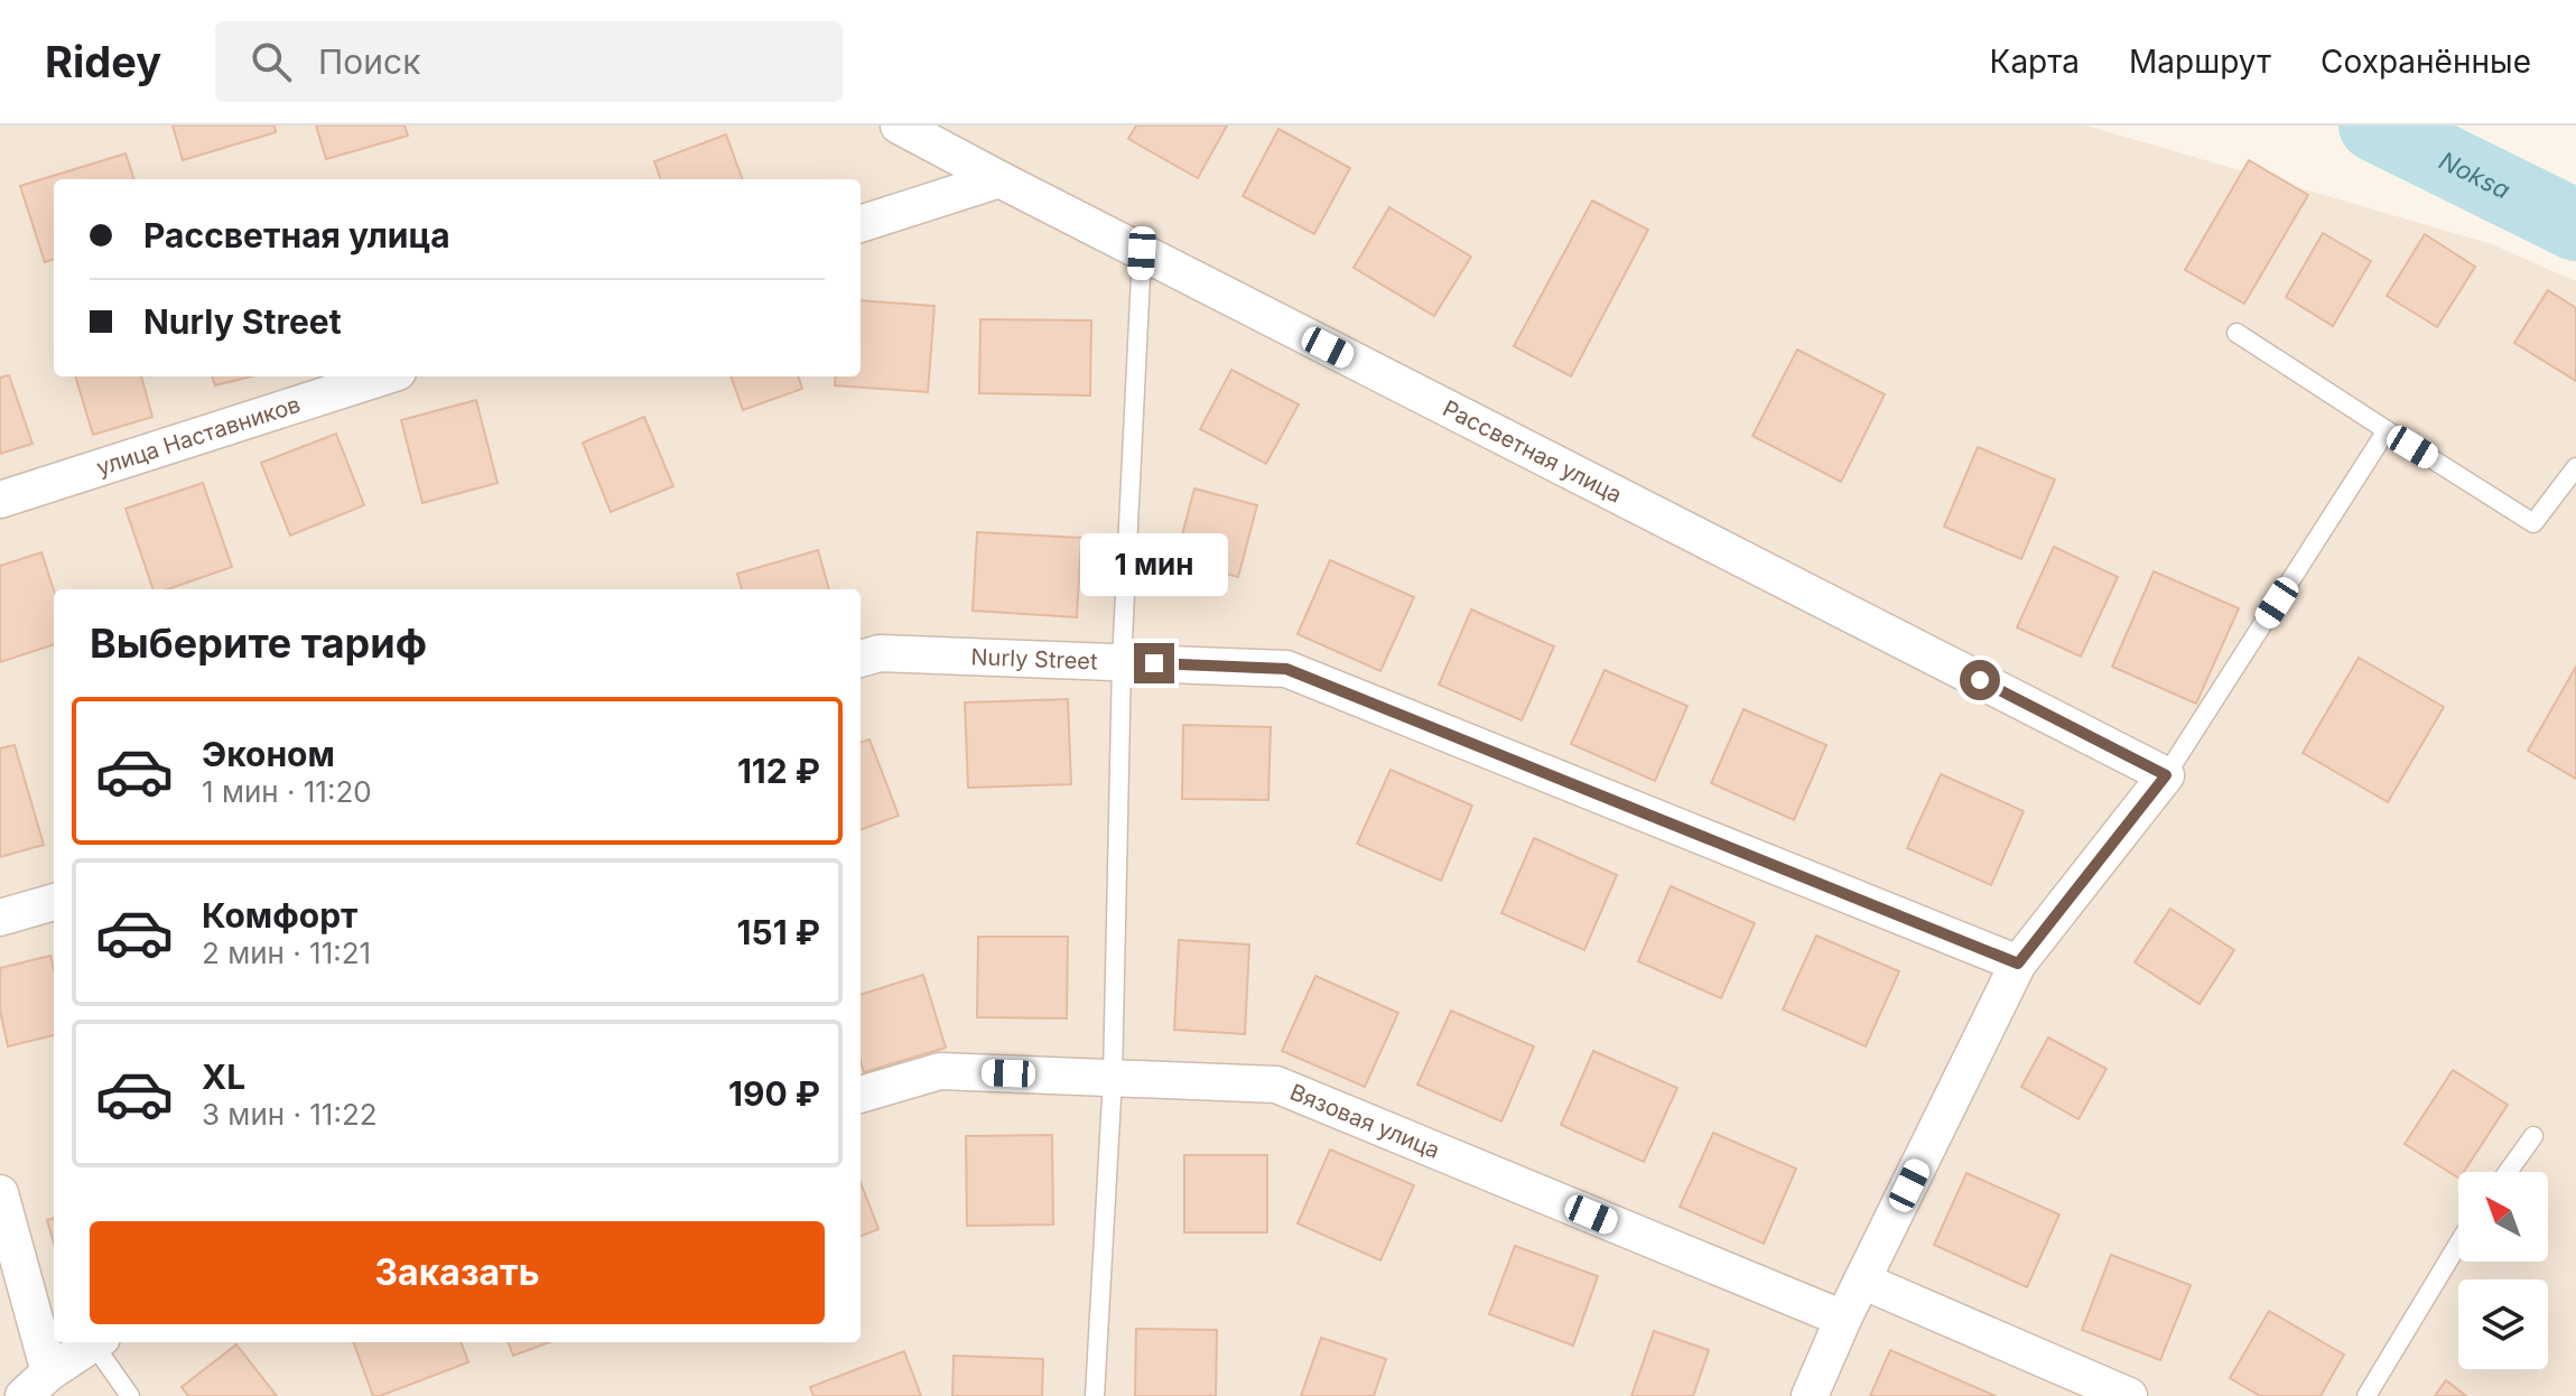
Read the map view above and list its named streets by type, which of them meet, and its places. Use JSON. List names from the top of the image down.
{
  "streets": {
    "street": [
      "улица Наставников",
      "Рассветная улица",
      "Nurly Street",
      "Вязовая улица"
    ]
  },
  "water": ["Noksa"],
  "north": "top left",
  "page": {
    "header": "Ridey",
    "search": "Поиск",
    "nav": ["Карта", "Маршрут", "Сохранённые"],
    "banner": ["Рассветная улица", "Nurly Street"],
    "bubble": "1 мин",
    "heading": "Выберите тариф",
    "list": [
      {
        "name": "Эконом",
        "note": "1 мин · 11:20",
        "value": "112 ₽"
      },
      {
        "name": "Комфорт",
        "note": "2 мин · 11:21",
        "value": "151 ₽"
      },
      {
        "name": "XL",
        "note": "3 мин · 11:22",
        "value": "190 ₽"
      }
    ],
    "buttons": "Заказать"
  }
}
